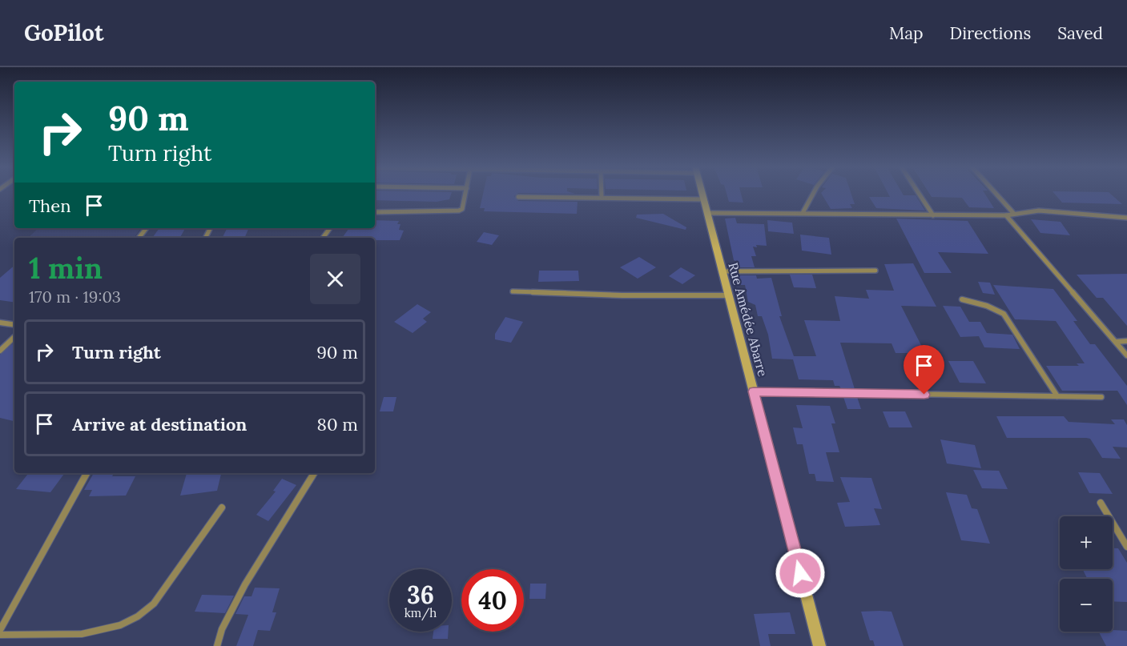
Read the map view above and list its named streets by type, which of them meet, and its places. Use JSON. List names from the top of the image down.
{
  "streets": {
    "street": ["Rue Amédée Abarre"]
  },
  "page": {
    "header": "GoPilot",
    "nav": ["Map", "Directions", "Saved"],
    "turn": ["90 m", "Turn right"],
    "then": "Then",
    "heading": ["1 min", "170 m · 19:03"],
    "list": [
      {
        "name": "Turn right",
        "value": "90 m"
      },
      {
        "name": "Arrive at destination",
        "value": "80 m"
      }
    ],
    "map_buttons": ["+", "−"],
    "speed": "36 km/h",
    "limit": "40"
  }
}
